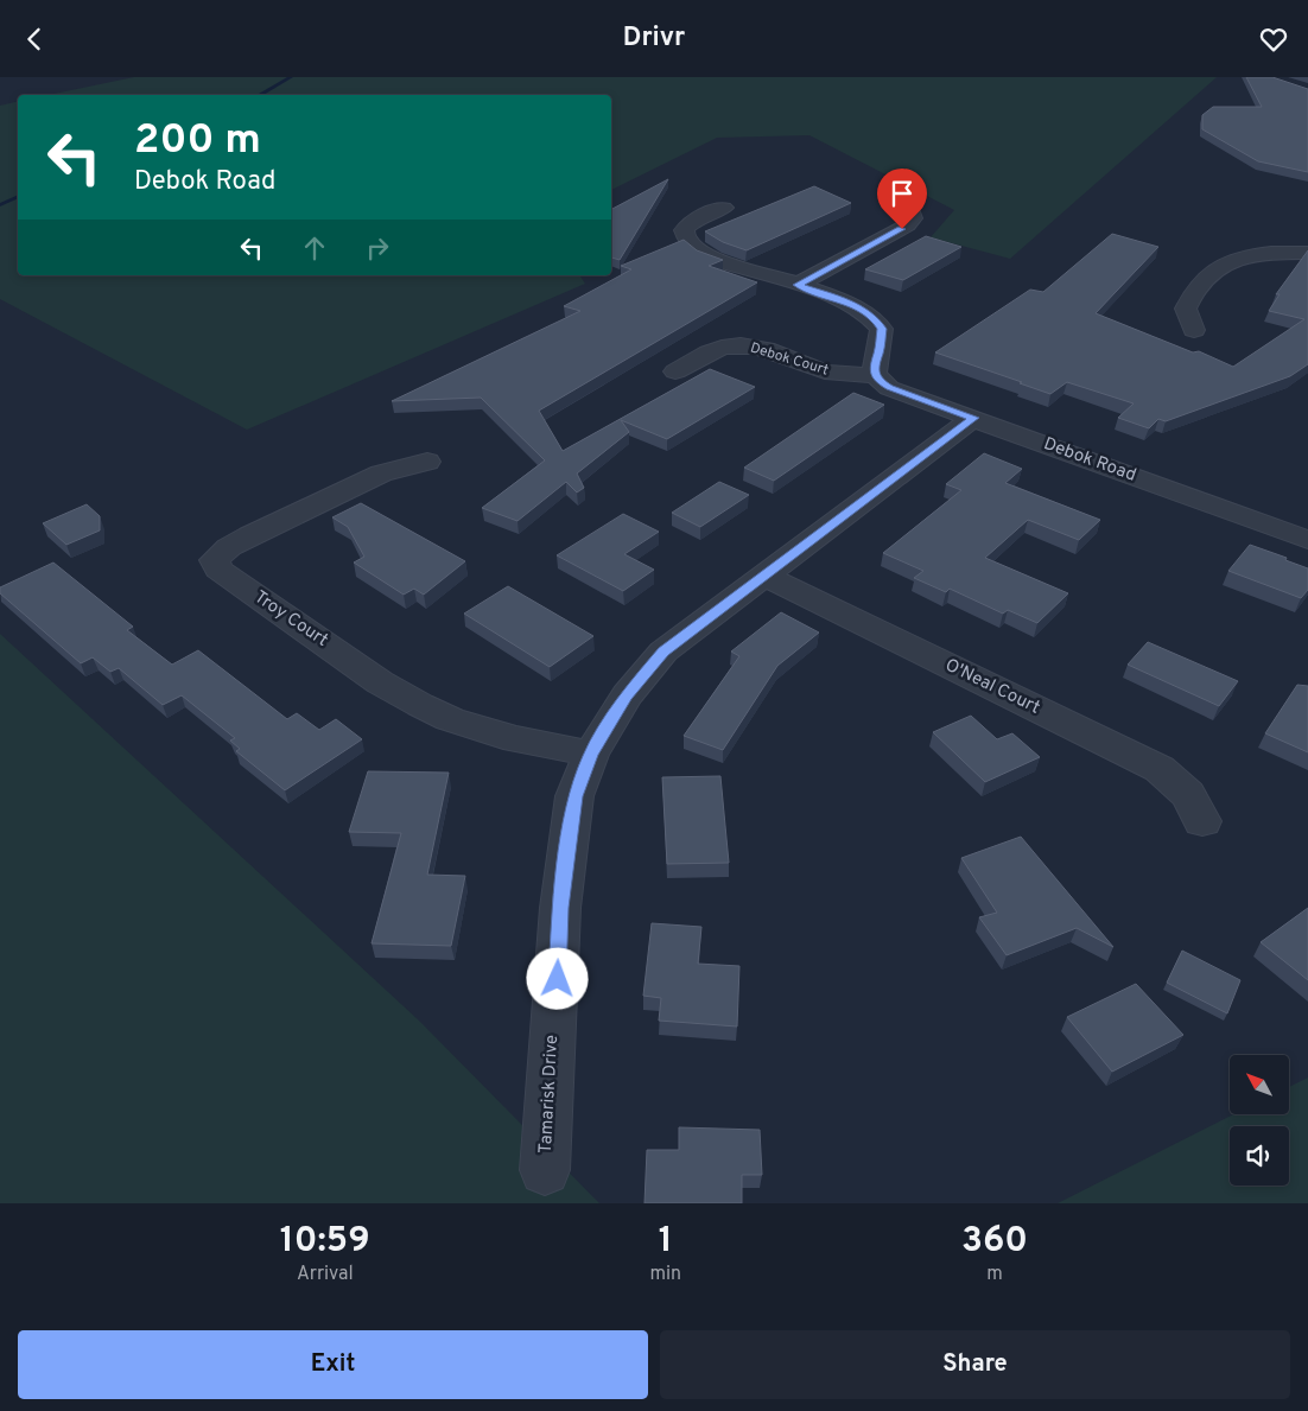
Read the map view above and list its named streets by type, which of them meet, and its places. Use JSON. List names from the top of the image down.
{
  "streets": {
    "street": [
      "Debok Court",
      "Debok Road",
      "Troy Court",
      "O'Neal Court",
      "Tamarisk Drive"
    ]
  },
  "crossings": [
    ["Debok Court", "Debok Road"],
    ["Debok Road", "Tamarisk Drive"],
    ["Troy Court", "Tamarisk Drive"],
    ["O'Neal Court", "Tamarisk Drive"]
  ],
  "north": "top left",
  "page": {
    "header": "Drivr",
    "turn": ["200 m", "Debok Road"],
    "eta": [
      "10:59",
      "Arrival",
      "1",
      "min",
      "360",
      "m"
    ],
    "buttons": ["Exit", "Share"]
  }
}
